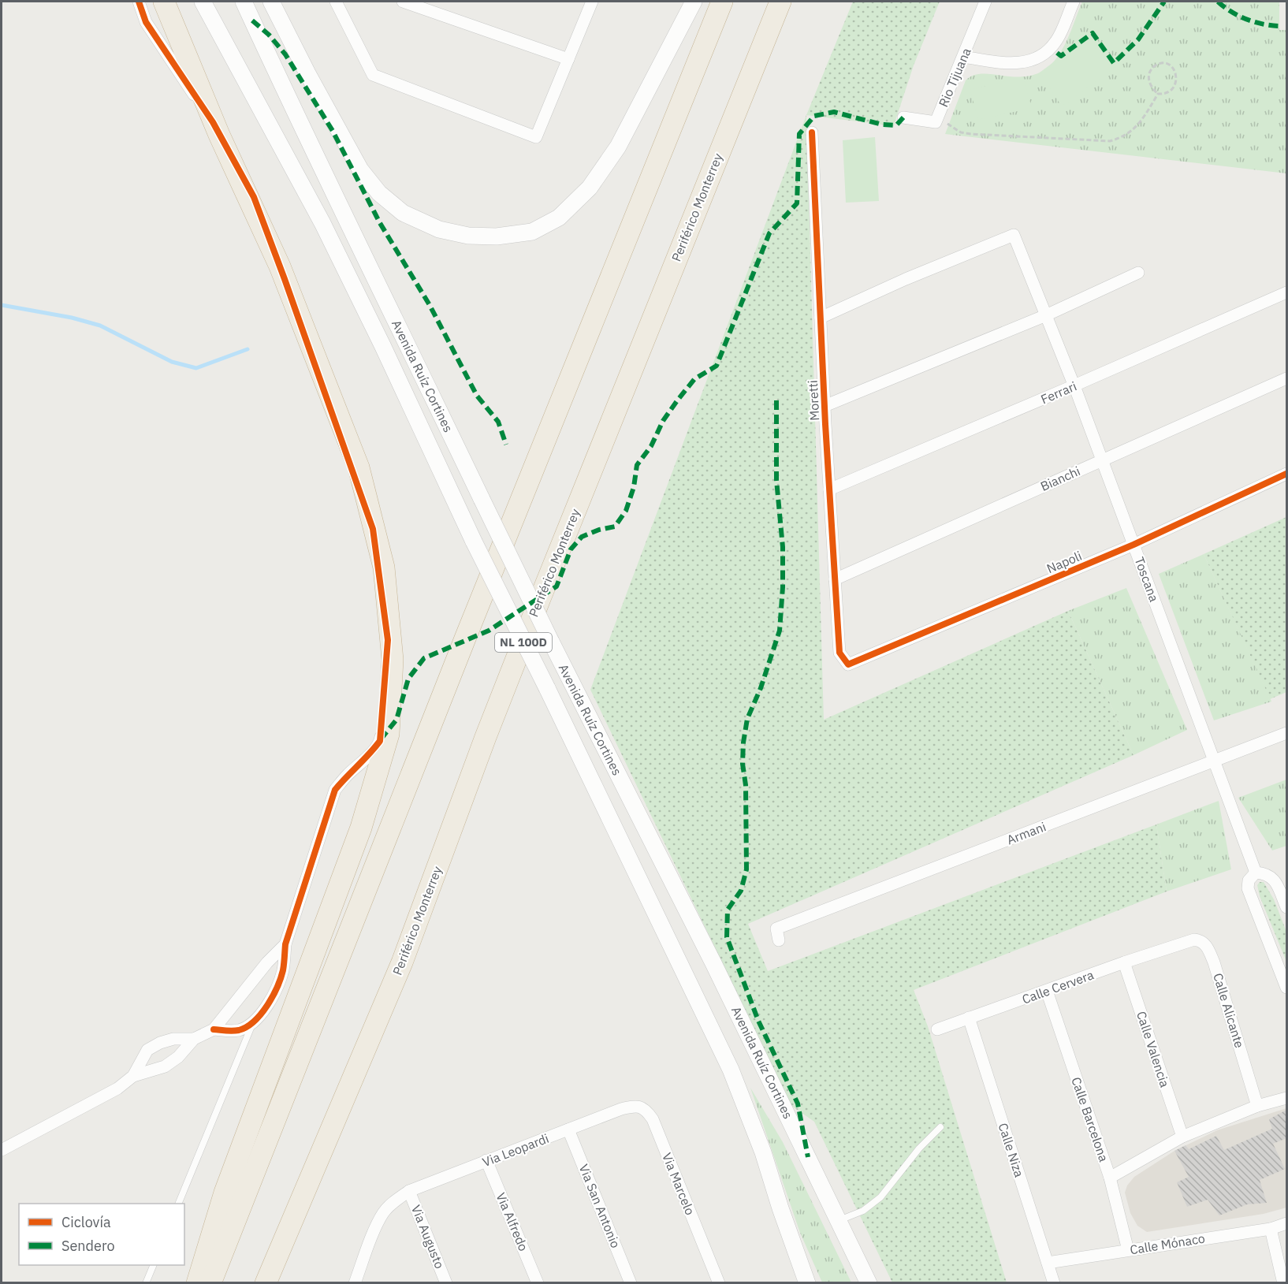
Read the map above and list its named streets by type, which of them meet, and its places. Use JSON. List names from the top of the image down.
{
  "streets": {
    "highway": ["Periférico Monterrey", "NL 100D"],
    "main road": ["Avenida Ruíz Cortines"],
    "street": [
      "Rio Tijuana",
      "Ferrari",
      "Moretti",
      "Bianchi",
      "Napoli",
      "Toscana",
      "Armani",
      "Calle Cervera",
      "Calle Alicante",
      "Calle Valencia",
      "Calle Barcelona",
      "Via Leopardi",
      "Calle Niza",
      "Via Marcelo",
      "Via San Antonio",
      "Via Alfredo",
      "Via Augusto",
      "Calle Mónaco"
    ]
  },
  "crossings": [
    ["Ferrari", "Moretti"],
    ["Ferrari", "Toscana"],
    ["Moretti", "Bianchi"],
    ["Moretti", "Napoli"],
    ["Moretti", "Toscana"],
    ["Bianchi", "Toscana"],
    ["Napoli", "Toscana"],
    ["Toscana", "Armani"],
    ["Calle Cervera", "Calle Alicante"],
    ["Calle Cervera", "Calle Valencia"],
    ["Calle Cervera", "Calle Barcelona"],
    ["Calle Cervera", "Calle Niza"],
    ["Calle Barcelona", "Calle Mónaco"],
    ["Via Leopardi", "Via Marcelo"],
    ["Via Leopardi", "Via San Antonio"],
    ["Via Leopardi", "Via Alfredo"],
    ["Via Leopardi", "Via Augusto"],
    ["Calle Niza", "Calle Mónaco"]
  ],
  "legend": ["Ciclovía", "Sendero"]
}
